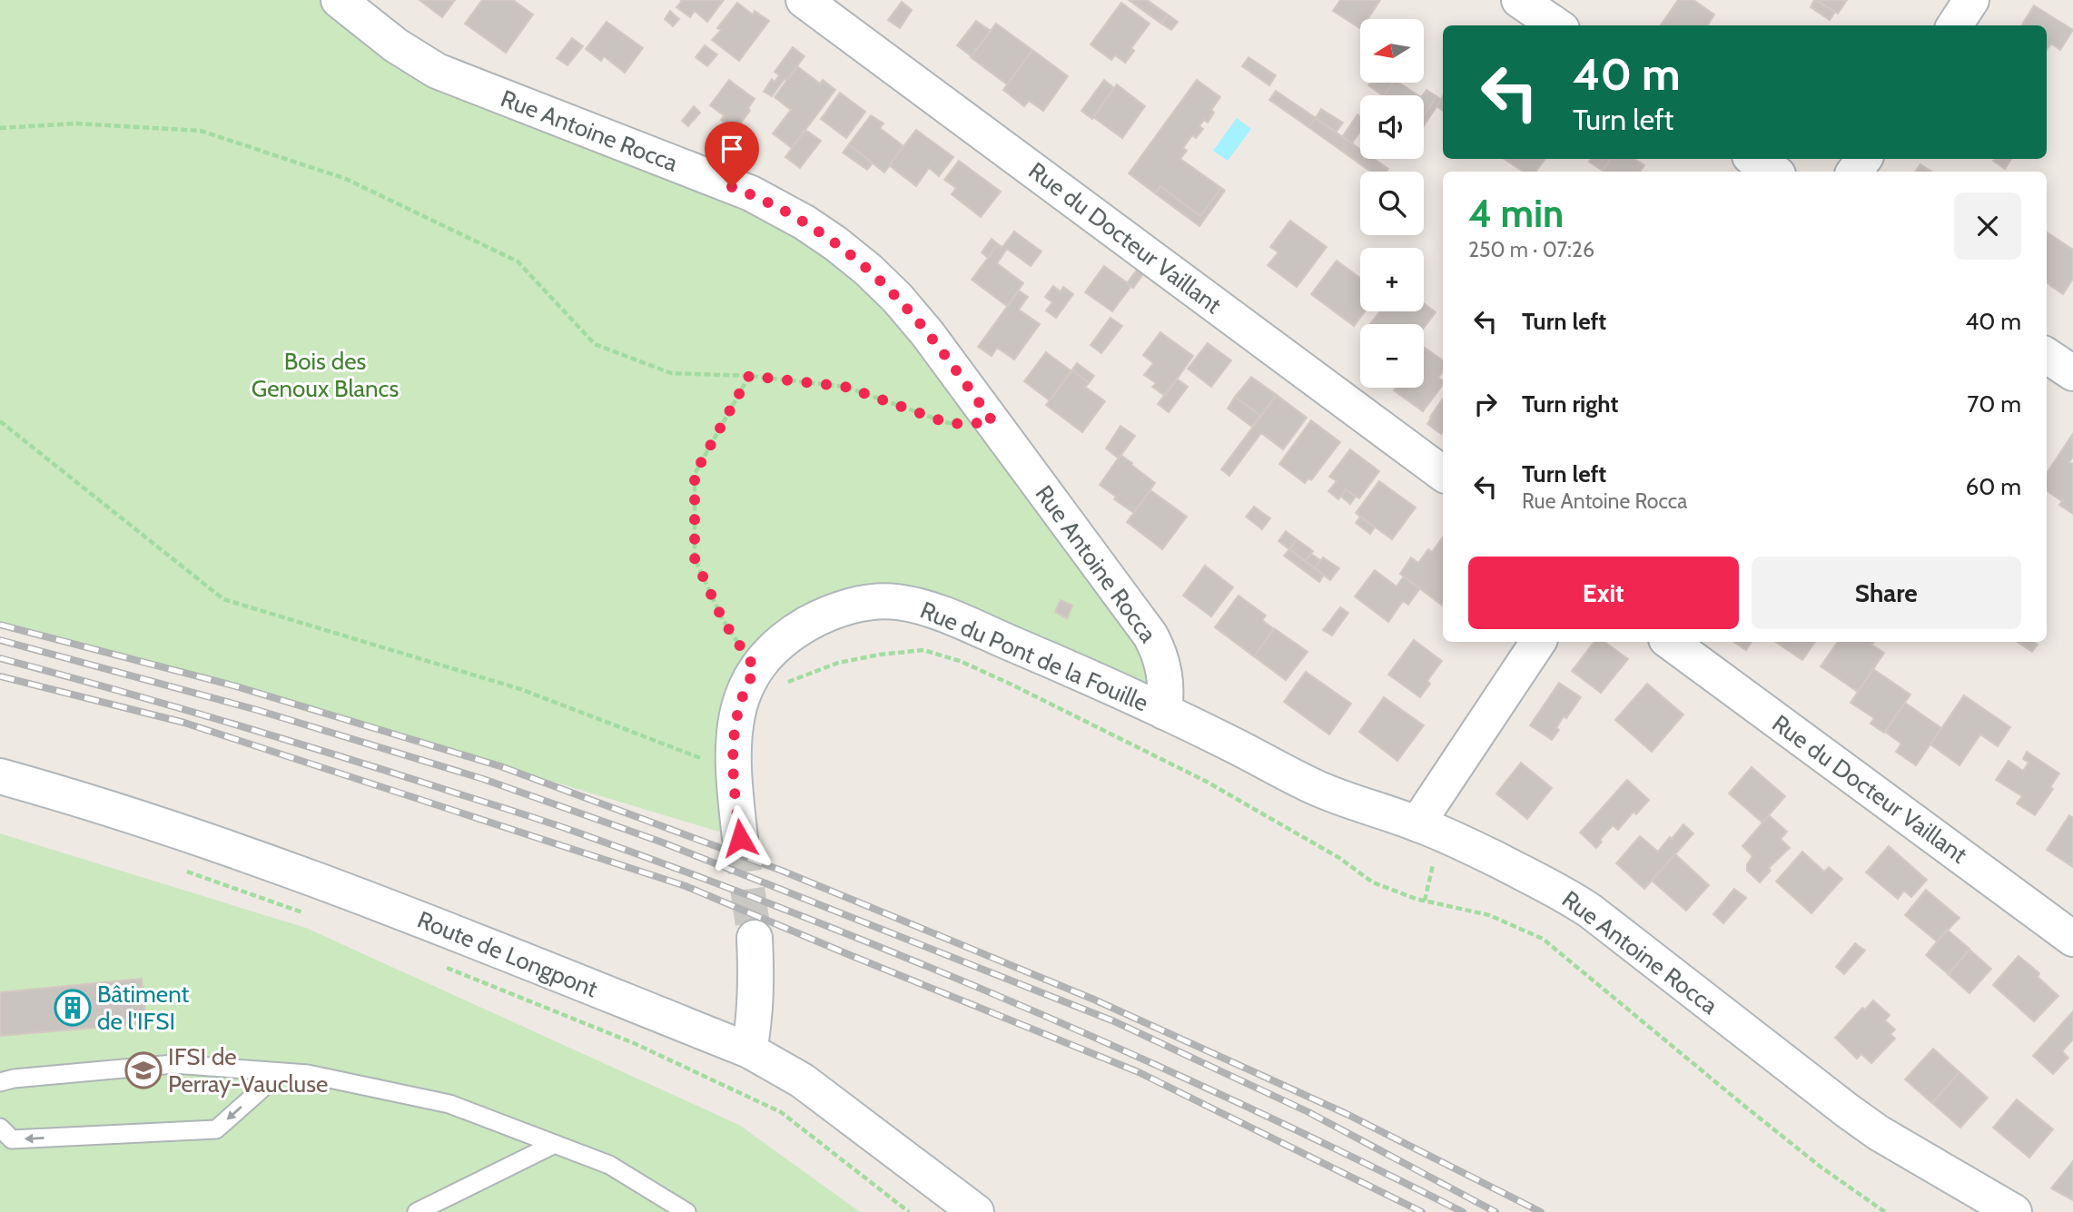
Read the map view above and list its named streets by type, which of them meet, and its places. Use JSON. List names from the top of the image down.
{
  "streets": {
    "street": [
      "Rue Antoine Rocca",
      "Rue du Docteur Vaillant",
      "Rue du Pont de la Fouille",
      "Route de Longpont"
    ]
  },
  "crossings": [
    ["Rue Antoine Rocca", "Rue du Pont de la Fouille"]
  ],
  "parks": ["Bois des Genoux Blancs"],
  "places": {
    "building": ["Bâtiment de l'IFSI"],
    "school or university": ["IFSI de Perray-Vaucluse"]
  },
  "north": "left",
  "page": {
    "map_buttons": ["+", "−"],
    "turn": ["40 m", "Turn left"],
    "heading": ["4 min", "250 m · 07:26"],
    "list": [
      {
        "name": "Turn left",
        "value": "40 m"
      },
      {
        "name": "Turn right",
        "value": "70 m"
      },
      {
        "name": "Turn left",
        "note": "Rue Antoine Rocca",
        "value": "60 m"
      }
    ],
    "buttons": ["Exit", "Share"]
  }
}
